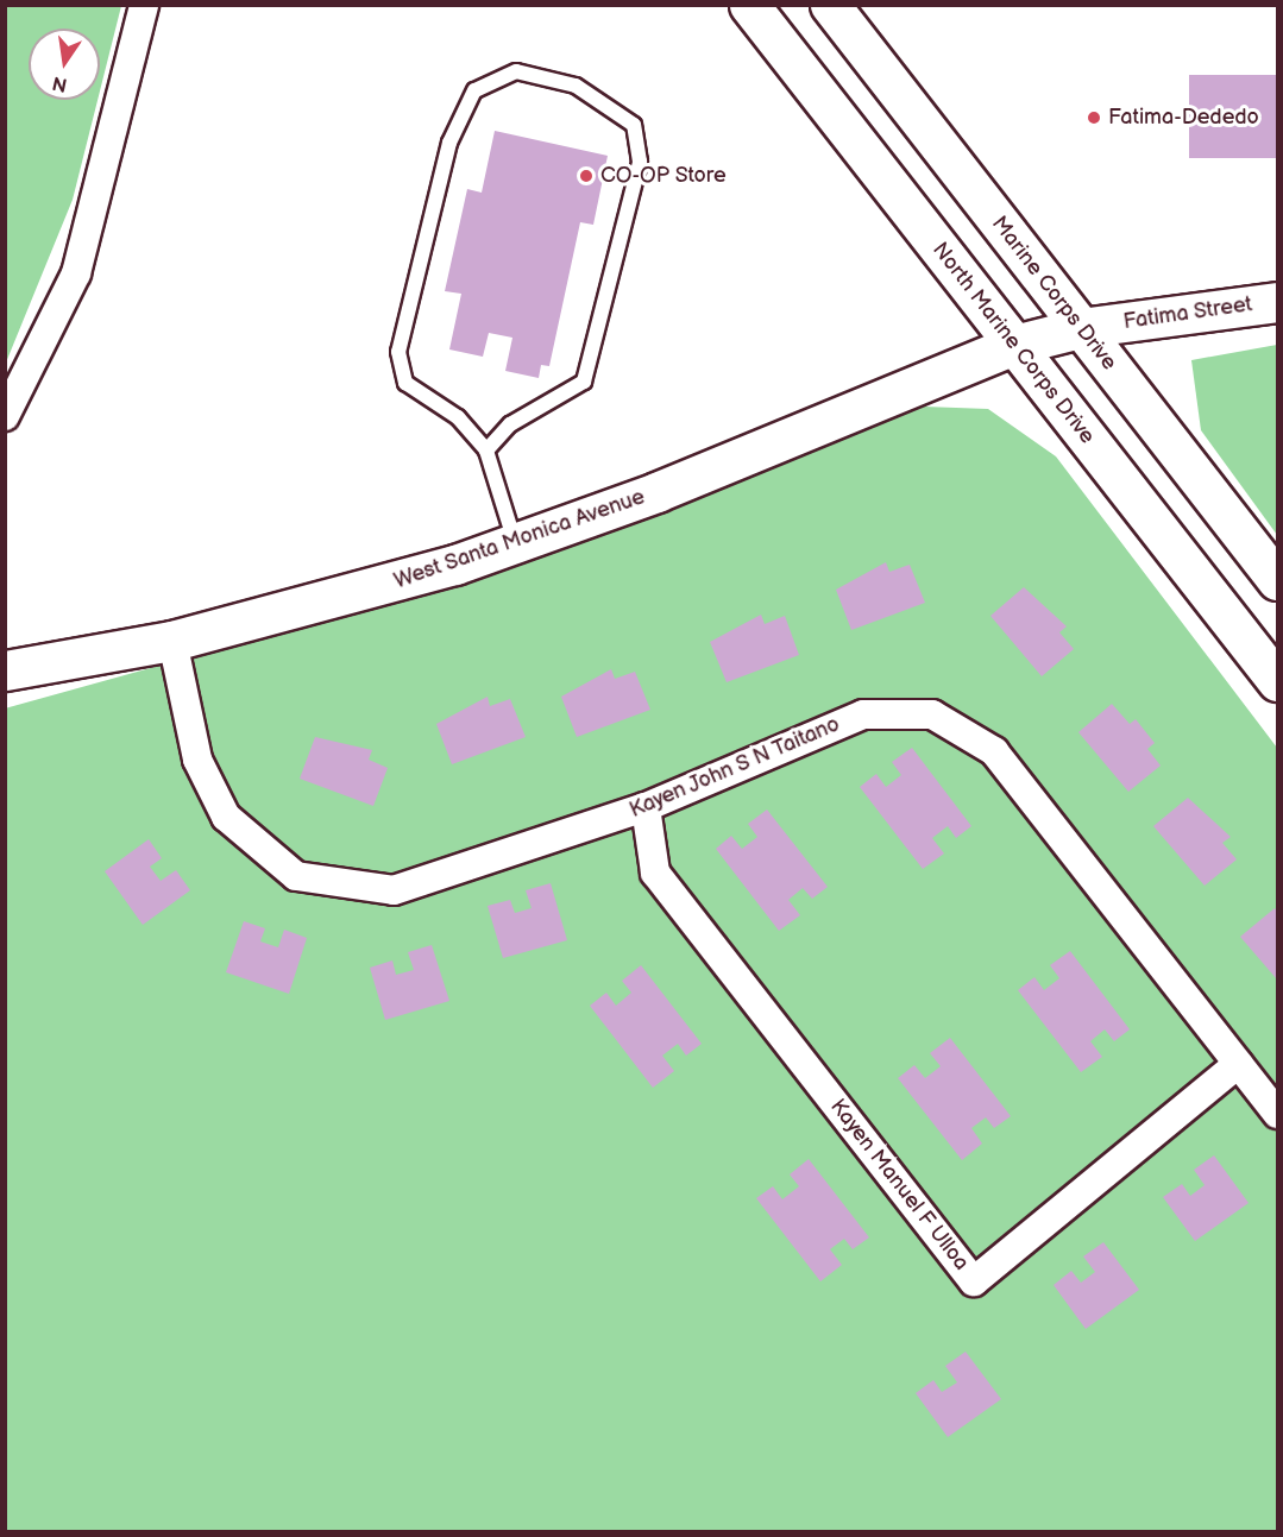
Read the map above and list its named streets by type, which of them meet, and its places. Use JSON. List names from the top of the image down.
{
  "streets": {
    "main road": [
      "Marine Corps Drive",
      "Fatima Street",
      "North Marine Corps Drive",
      "West Santa Monica Avenue"
    ],
    "street": ["Kayen John S N Taitano", "Kayen Manuel F Ulloa"]
  },
  "crossings": [
    ["Marine Corps Drive", "Fatima Street"],
    ["Fatima Street", "North Marine Corps Drive"],
    ["Fatima Street", "West Santa Monica Avenue"],
    ["North Marine Corps Drive", "West Santa Monica Avenue"],
    ["West Santa Monica Avenue", "Kayen John S N Taitano"],
    ["Kayen John S N Taitano", "Kayen Manuel F Ulloa"]
  ],
  "places": ["Fatima-Dededo", "CO-OP Store"],
  "north": "bottom"
}
